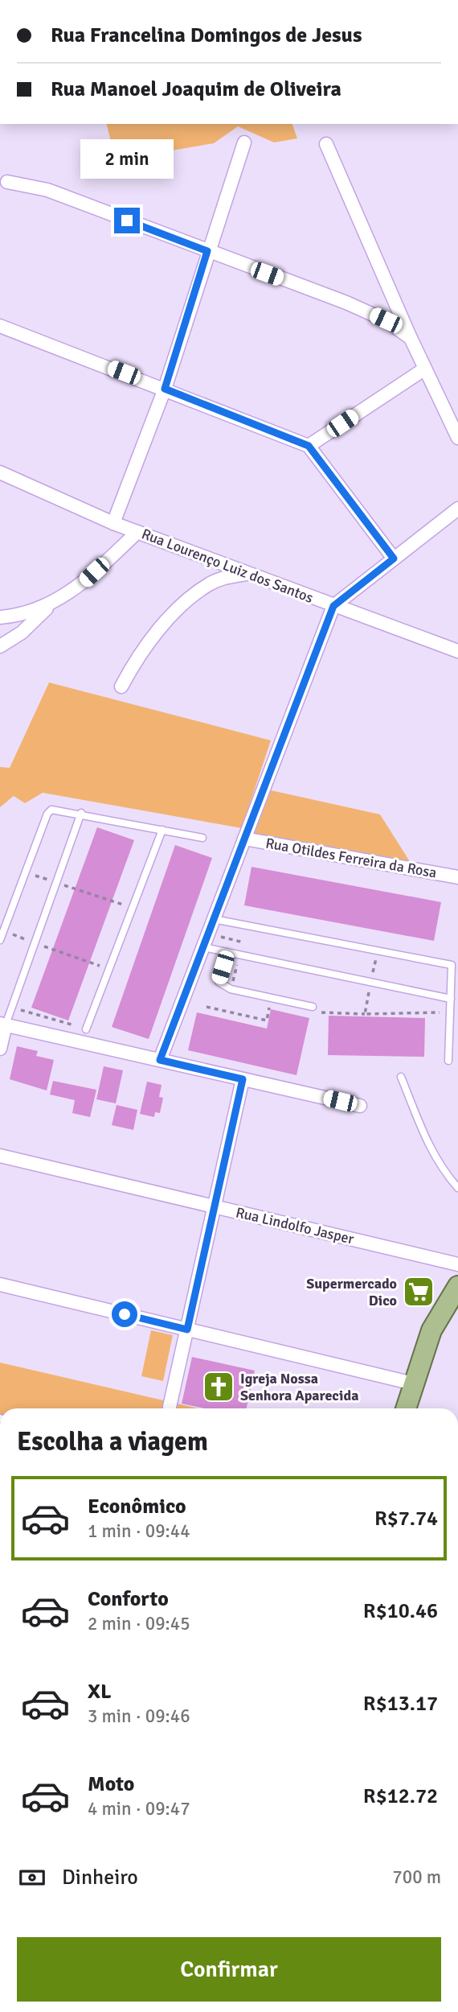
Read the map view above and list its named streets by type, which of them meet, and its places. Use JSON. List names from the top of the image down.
{
  "streets": {
    "street": ["Rua Lourenço Luiz dos Santos", "Rua Otildes Ferreira da Rosa", "Rua Lindolfo Jasper"]
  },
  "places": {
    "supermarket": ["Supermercado Dico"],
    "church": ["Igreja Nossa Senhora Aparecida"]
  },
  "page": {
    "banner": ["Rua Francelina Domingos de Jesus", "Rua Manoel Joaquim de Oliveira"],
    "bubble": "2 min",
    "heading": "Escolha a viagem",
    "list": [
      {
        "name": "Econômico",
        "note": "1 min · 09:44",
        "value": "R$7.74"
      },
      {
        "name": "Conforto",
        "note": "2 min · 09:45",
        "value": "R$10.46"
      },
      {
        "name": "XL",
        "note": "3 min · 09:46",
        "value": "R$13.17"
      },
      {
        "name": "Moto",
        "note": "4 min · 09:47",
        "value": "R$12.72"
      }
    ],
    "pay": ["Dinheiro", "700 m"],
    "buttons": "Confirmar"
  }
}
